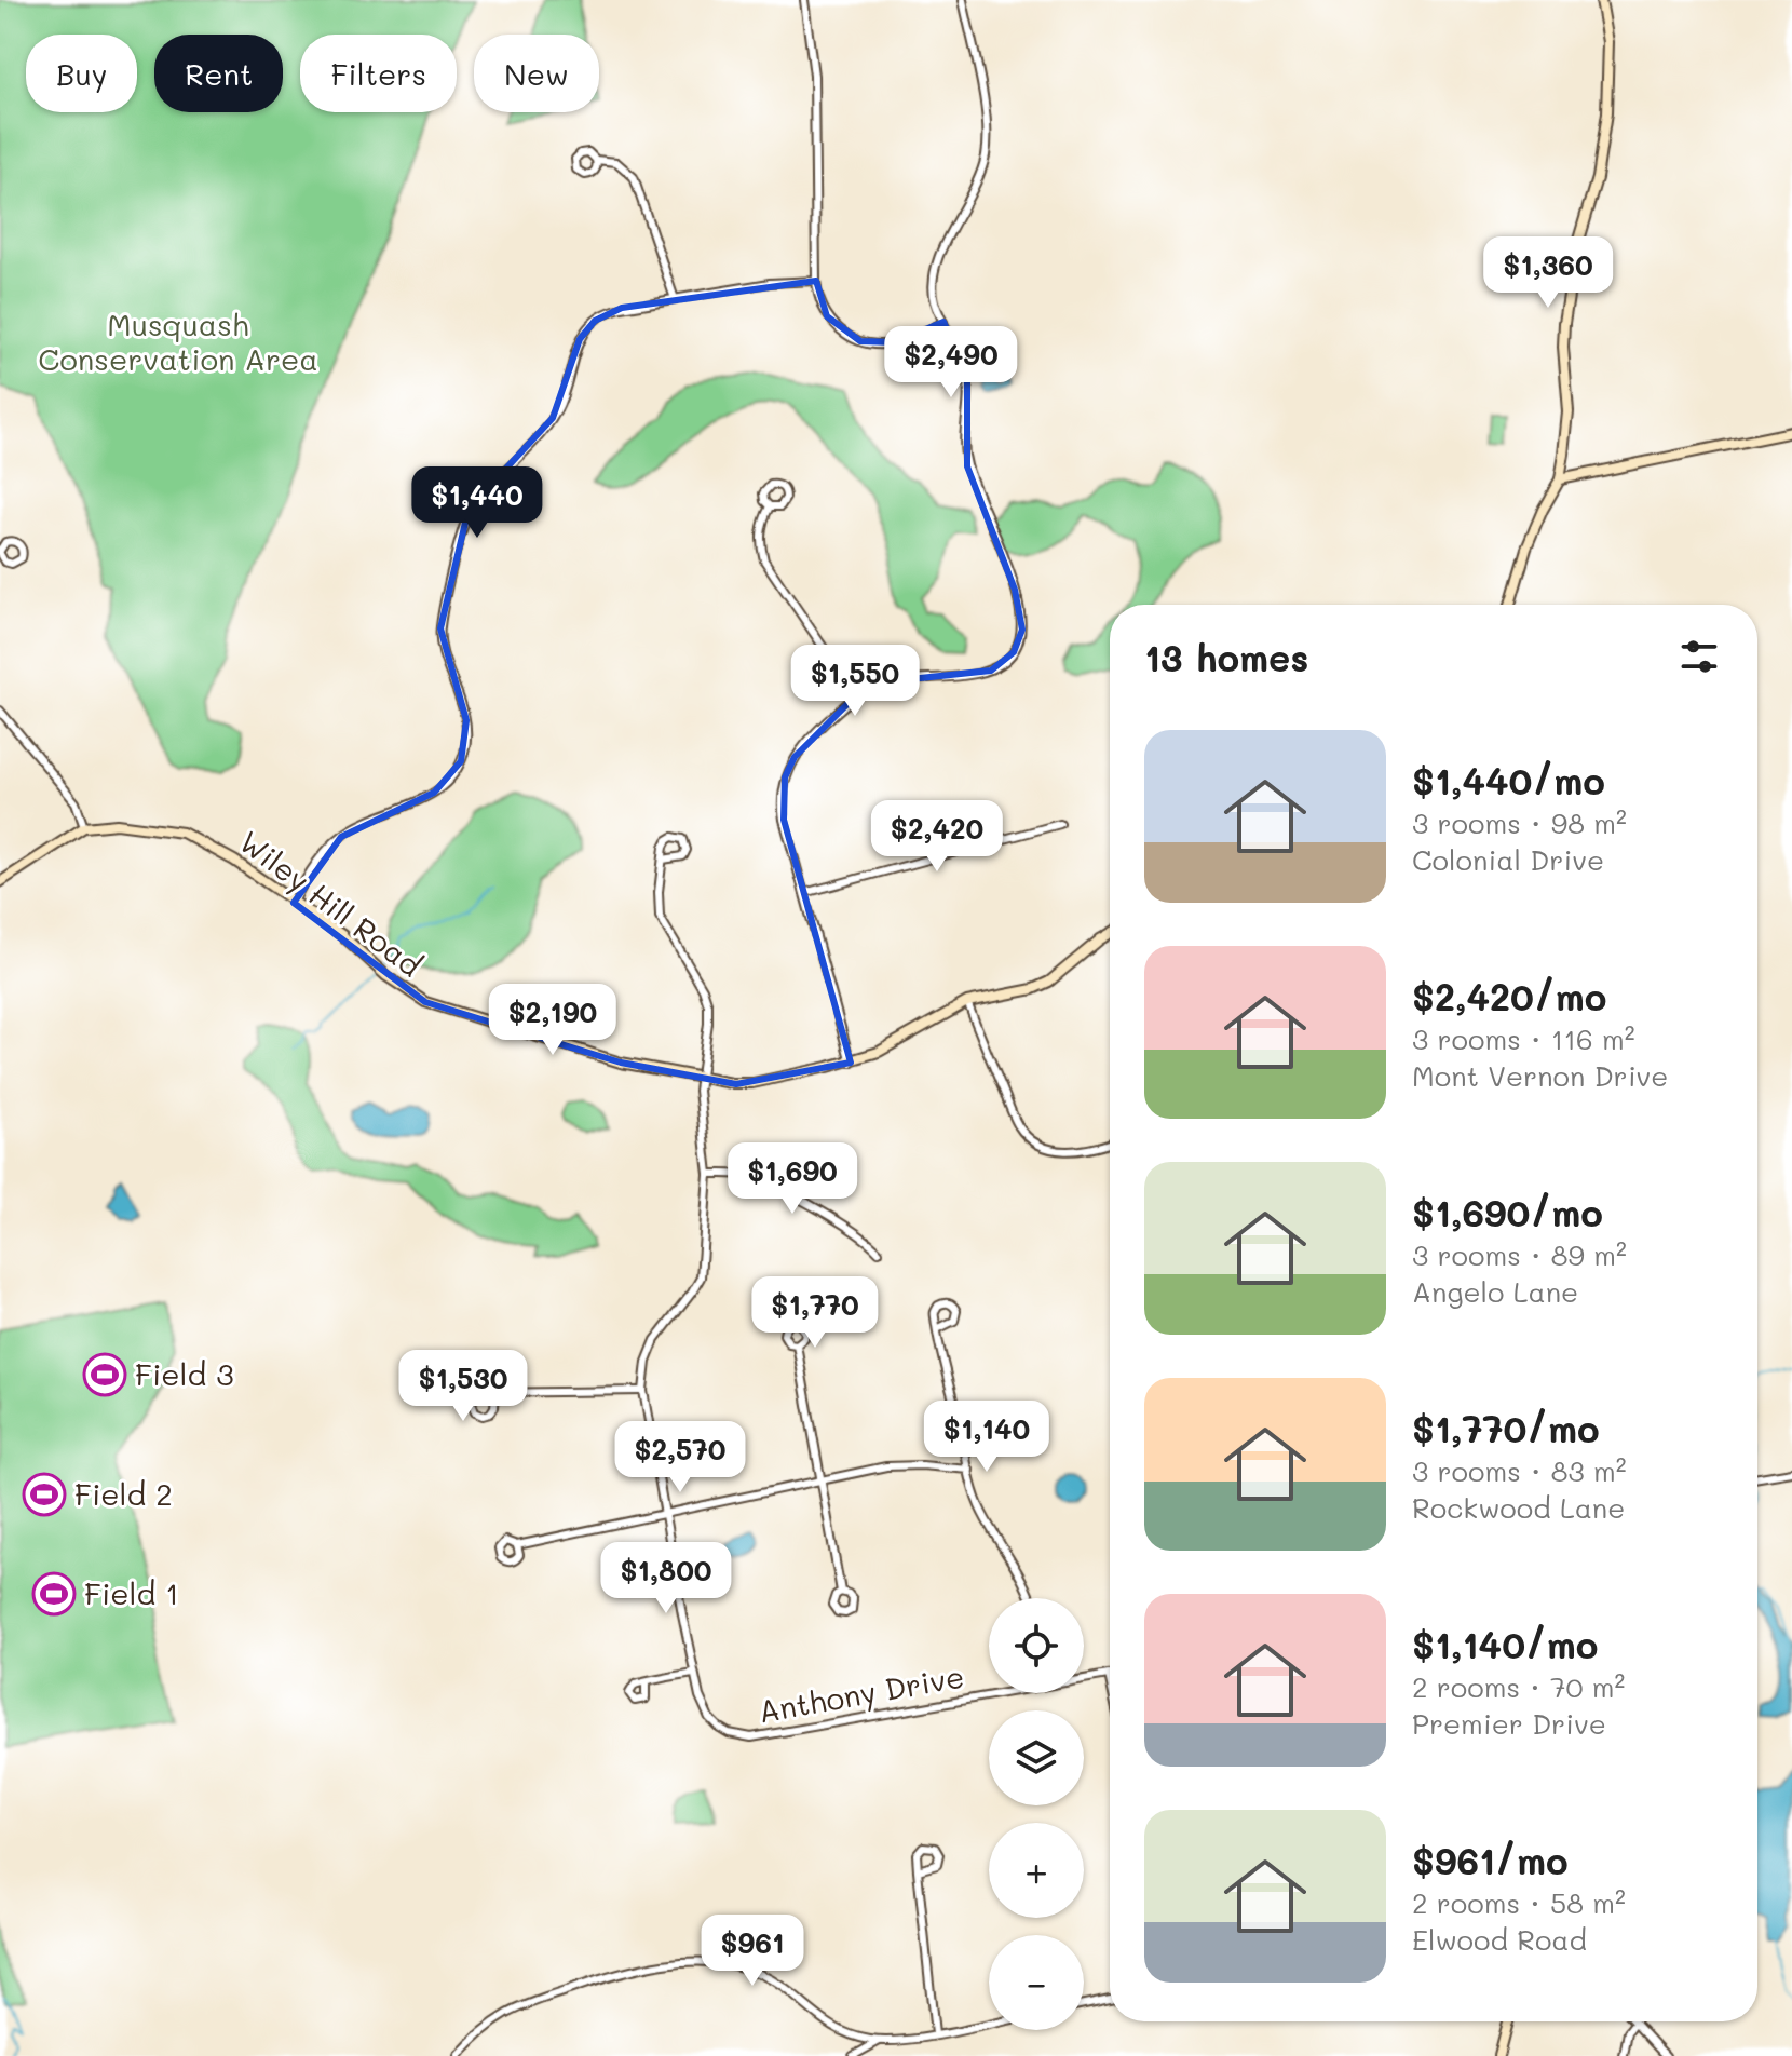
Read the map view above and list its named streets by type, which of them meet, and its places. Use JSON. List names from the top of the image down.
{
  "streets": {
    "street": ["Wiley Hill Road", "Anthony Drive"]
  },
  "crossings": [
    ["Wiley Hill Road", "Anthony Drive"]
  ],
  "parks": ["Musquash Conservation Area"],
  "places": {
    "sports": ["Field 3", "Field 2", "Field 1"]
  },
  "page": {
    "chip": [
      "Buy",
      "Rent",
      "Filters",
      "New"
    ],
    "price": [
      "$1,360",
      "$2,490",
      "$1,440",
      "$1,550",
      "$2,420",
      "$2,190",
      "$1,690",
      "$1,770",
      "$1,530",
      "$1,140",
      "$2,570",
      "$1,800",
      "$961"
    ],
    "heading": "13 homes",
    "list": [
      {
        "name": "$1,440/mo",
        "note": "3 rooms · 98 m² · Colonial Drive"
      },
      {
        "name": "$2,420/mo",
        "note": "3 rooms · 116 m² · Mont Vernon Drive"
      },
      {
        "name": "$1,690/mo",
        "note": "3 rooms · 89 m² · Angelo Lane"
      },
      {
        "name": "$1,770/mo",
        "note": "3 rooms · 83 m² · Rockwood Lane"
      },
      {
        "name": "$1,140/mo",
        "note": "2 rooms · 70 m² · Premier Drive"
      },
      {
        "name": "$961/mo",
        "note": "2 rooms · 58 m² · Elwood Road"
      }
    ],
    "map_buttons": ["+", "−"]
  }
}
